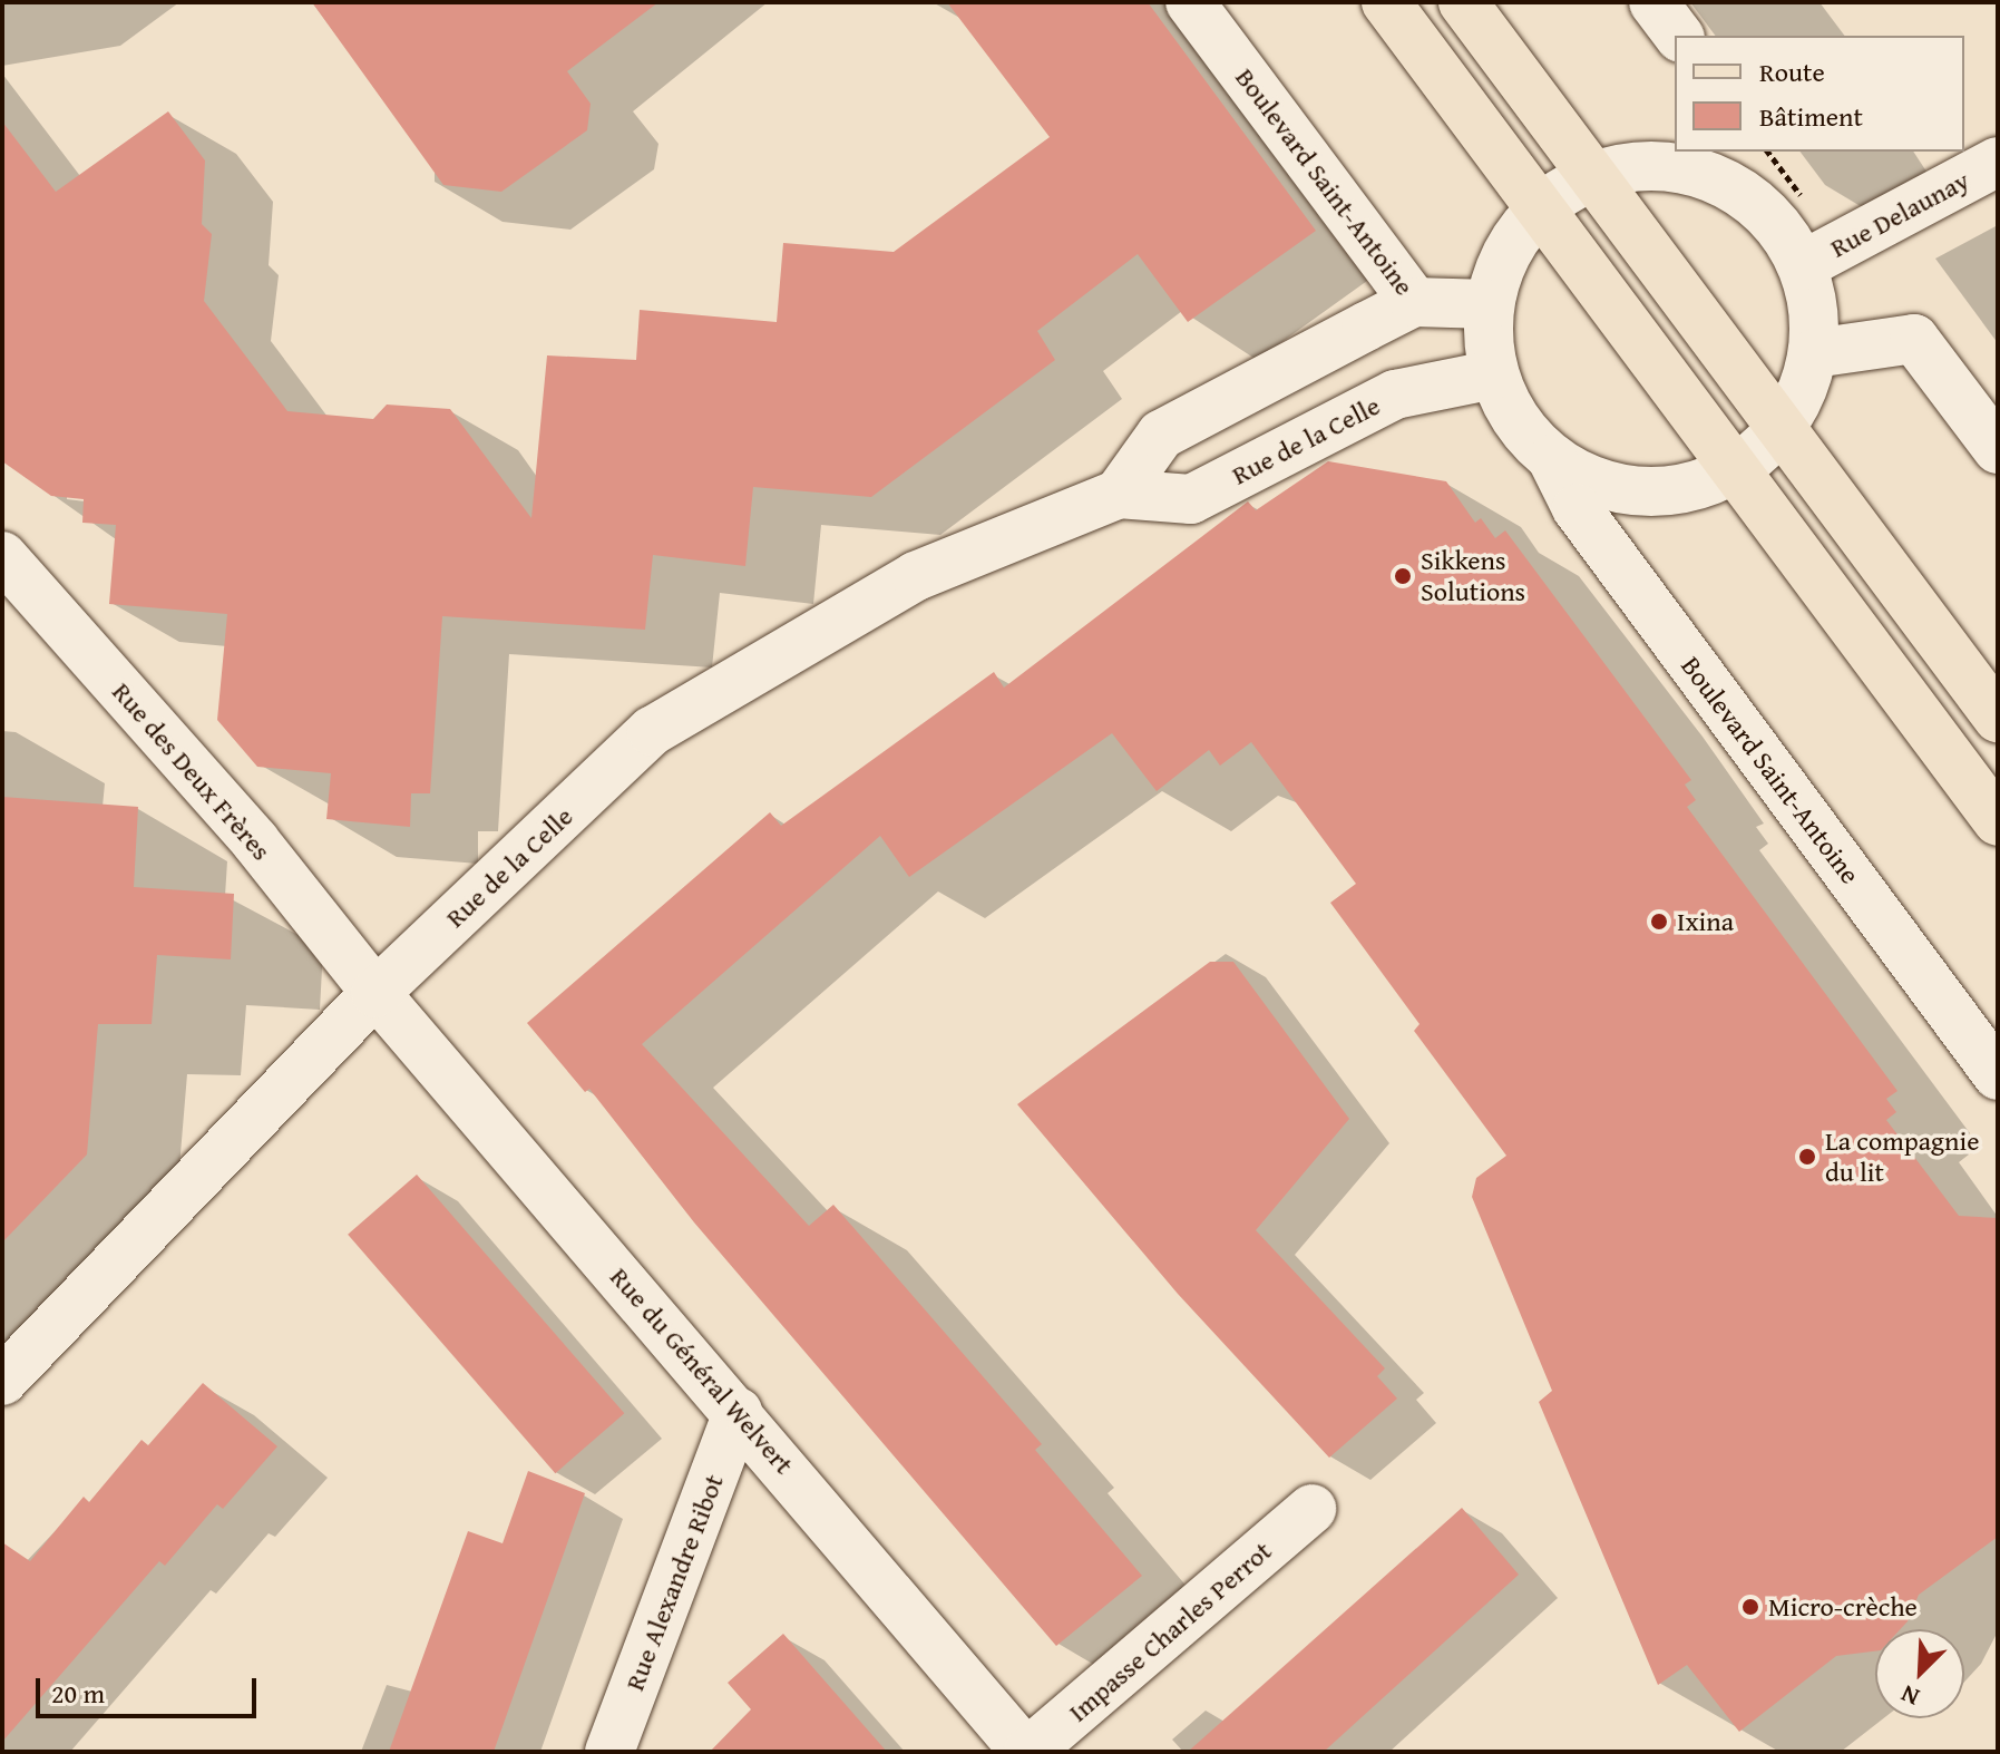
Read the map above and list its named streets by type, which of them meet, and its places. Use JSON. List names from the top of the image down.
{
  "streets": {
    "street": [
      "Boulevard Saint-Antoine",
      "Rue Delaunay",
      "Rue de la Celle",
      "Rue des Deux Frères",
      "Rue du Général Welvert",
      "Rue Alexandre Ribot",
      "Impasse Charles Perrot"
    ]
  },
  "crossings": [
    ["Boulevard Saint-Antoine", "Rue Delaunay"],
    ["Boulevard Saint-Antoine", "Rue de la Celle"],
    ["Rue de la Celle", "Rue des Deux Frères"],
    ["Rue de la Celle", "Rue du Général Welvert"],
    ["Rue des Deux Frères", "Rue du Général Welvert"],
    ["Rue du Général Welvert", "Rue Alexandre Ribot"],
    ["Rue du Général Welvert", "Impasse Charles Perrot"]
  ],
  "places": [
    "Sikkens Solutions",
    "Ixina",
    "La compagnie du lit",
    "Micro-crèche"
  ],
  "legend": ["Route", "Bâtiment"],
  "scale_bar": "20 m",
  "north": "bottom left"
}
